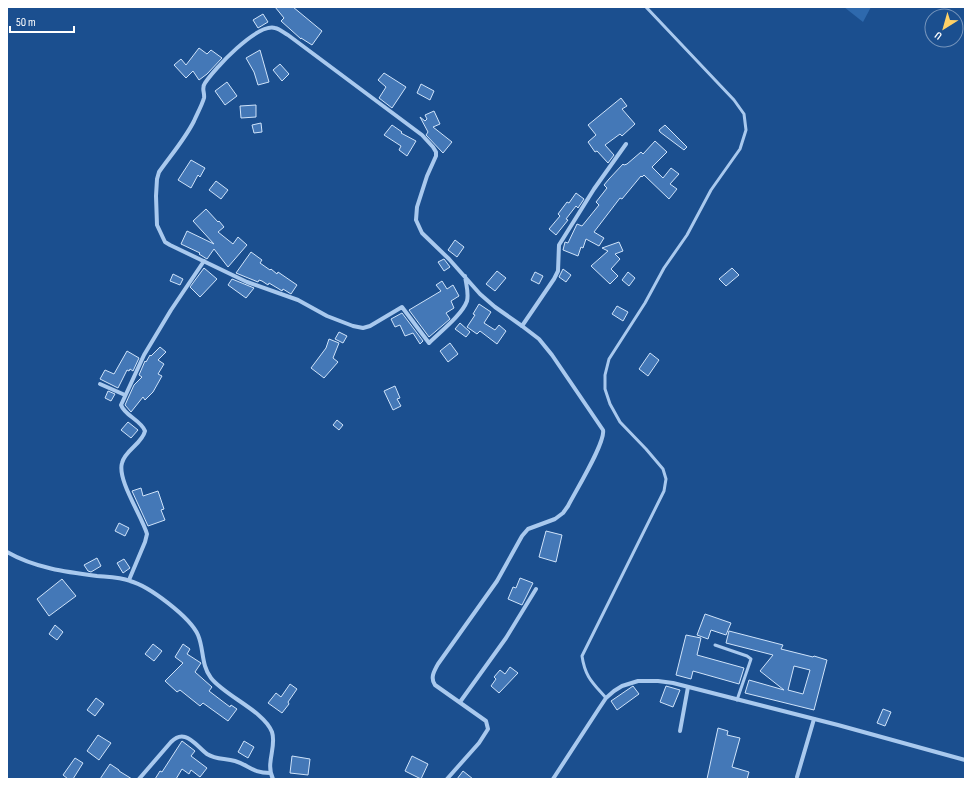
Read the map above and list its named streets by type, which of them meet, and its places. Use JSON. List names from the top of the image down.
{
  "scale_bar": "50 m",
  "north": "bottom left"
}
